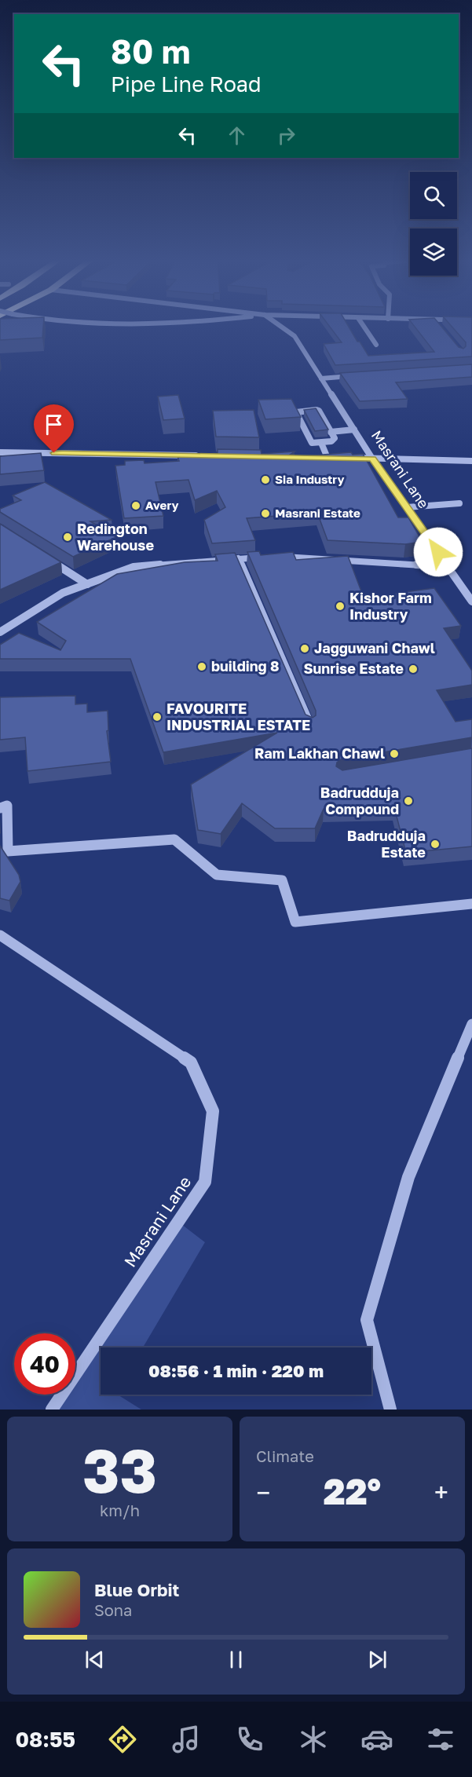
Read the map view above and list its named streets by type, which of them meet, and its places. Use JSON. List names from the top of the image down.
{
  "streets": {
    "street": ["Masrani Lane"]
  },
  "places": [
    "Sia Industry",
    "Avery",
    "Masrani Estate",
    "Redington Warehouse",
    "Kishor Farm Industry",
    "Jagguwani Chawl",
    "building 8",
    "Sunrise Estate",
    "FAVOURITE INDUSTRIAL ESTATE",
    "Ram Lakhan Chawl",
    "Badrudduja Compound",
    "Badrudduja Estate"
  ],
  "page": {
    "turn": ["80 m", "Pipe Line Road"],
    "limit": "40",
    "trip": "08:56 · 1 min · 220 m",
    "tile": [
      ["33", "km/h"],
      "Climate"
    ],
    "heat": ["−", "22°", "+"],
    "song": ["Blue Orbit", "Sona"],
    "tabs": "08:55"
  }
}
